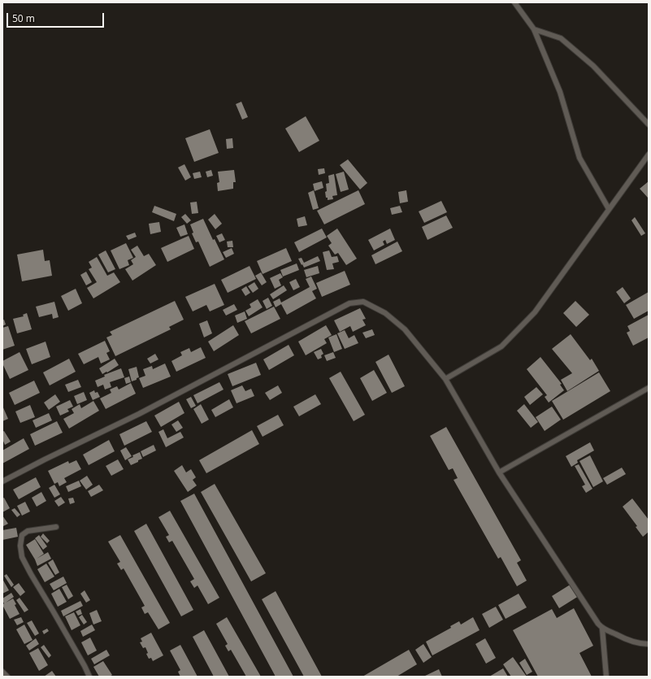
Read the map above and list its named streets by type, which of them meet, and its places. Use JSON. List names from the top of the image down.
{
  "scale_bar": "50 m"
}
